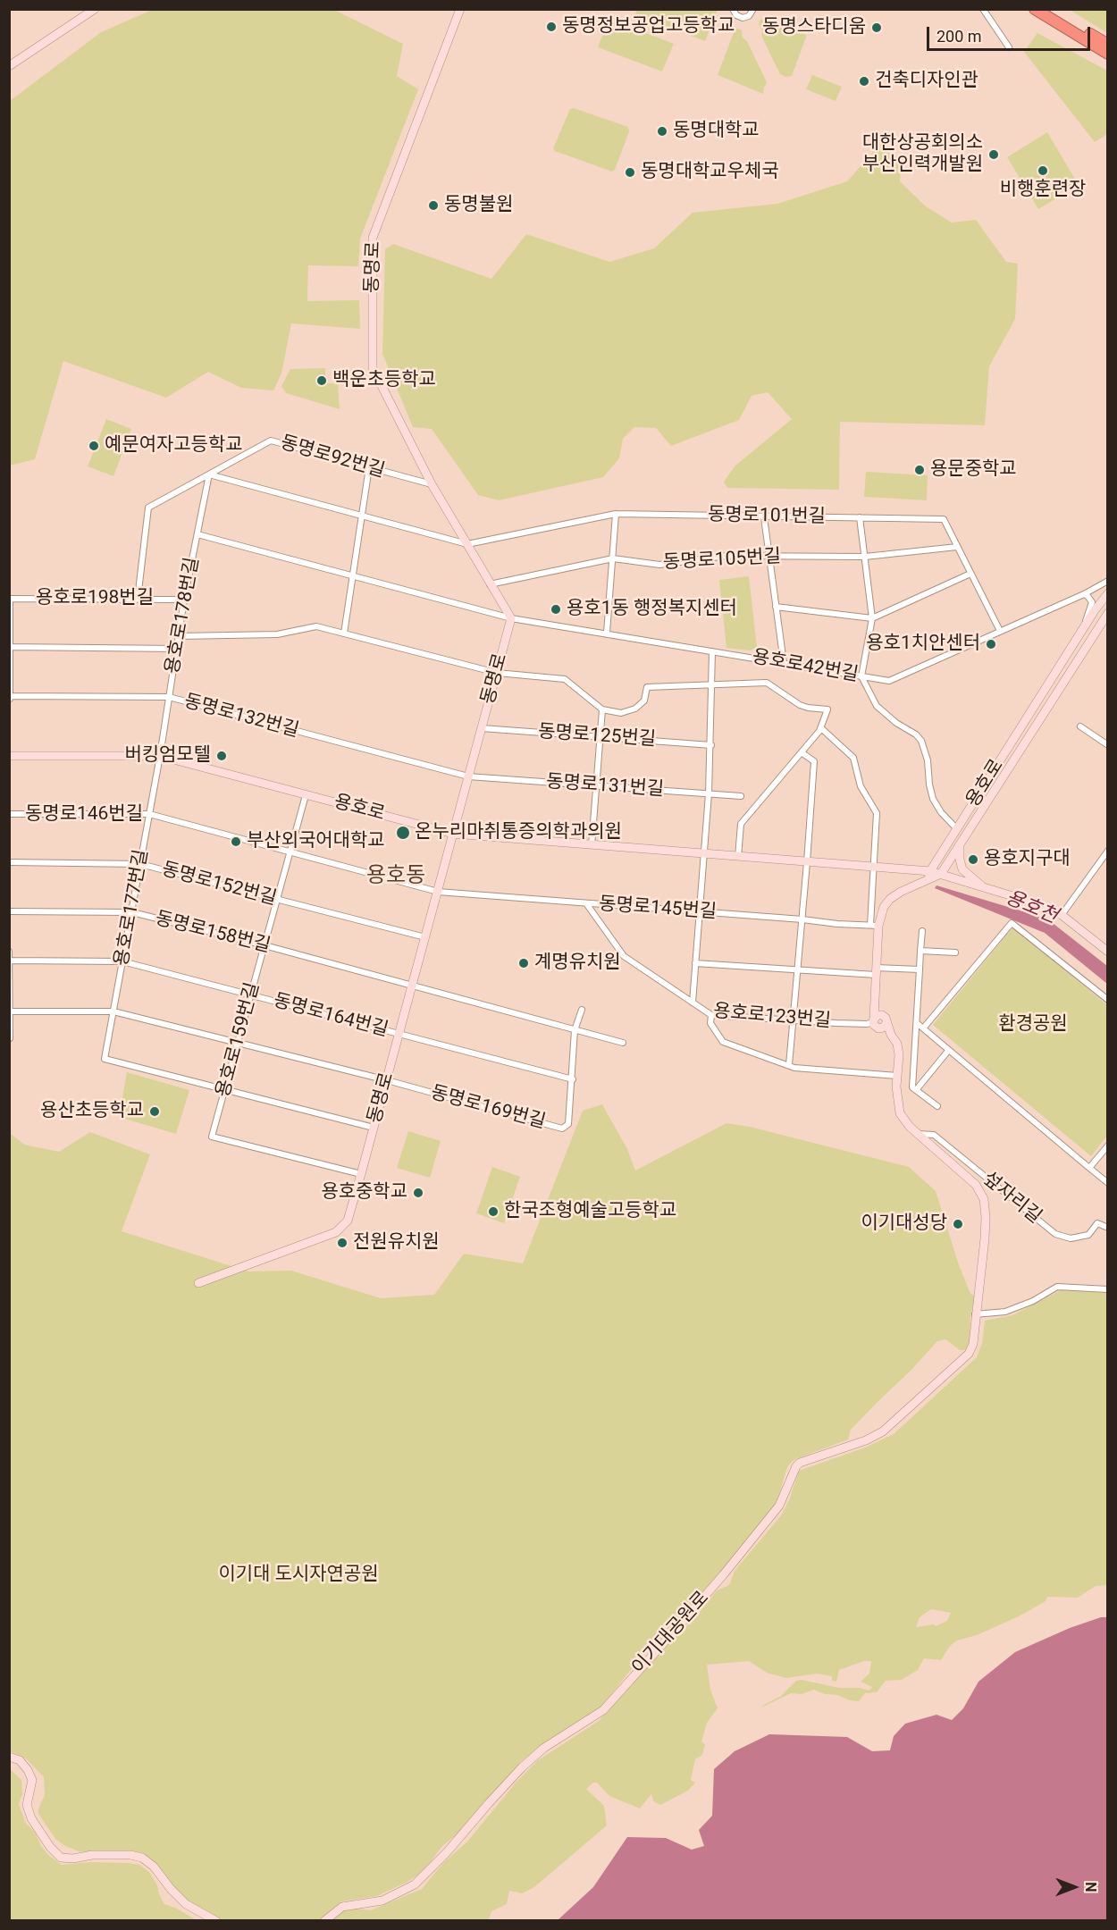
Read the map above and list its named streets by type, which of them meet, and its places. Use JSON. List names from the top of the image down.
{
  "streets": {
    "street": [
      "동명로",
      "동명로92번길",
      "동명로101번길",
      "동명로105번길",
      "용호로198번길",
      "용호로178번길",
      "용호로42번길",
      "동명로132번길",
      "동명로125번길",
      "용호로",
      "동명로131번길",
      "동명로146번길",
      "동명로152번길",
      "용호로177번길",
      "동명로145번길",
      "동명로158번길",
      "동명로164번길",
      "용호로123번길",
      "용호로159번길",
      "동명로169번길",
      "섶자리길",
      "이기대공원로"
    ]
  },
  "crossings": [
    ["동명로", "동명로92번길"],
    ["동명로", "동명로101번길"],
    ["동명로", "동명로105번길"],
    ["동명로", "용호로42번길"],
    ["동명로", "동명로132번길"],
    ["동명로", "동명로125번길"],
    ["동명로", "용호로"],
    ["동명로", "동명로131번길"],
    ["동명로", "동명로146번길"],
    ["동명로", "동명로152번길"],
    ["동명로", "동명로145번길"],
    ["동명로", "동명로158번길"],
    ["동명로", "동명로164번길"],
    ["동명로", "용호로159번길"],
    ["동명로", "동명로169번길"],
    ["동명로92번길", "용호로198번길"],
    ["동명로92번길", "용호로178번길"],
    ["동명로101번길", "동명로105번길"],
    ["동명로101번길", "용호로42번길"],
    ["용호로198번길", "용호로178번길"],
    ["용호로198번길", "동명로132번길"],
    ["용호로178번길", "용호로42번길"],
    ["용호로178번길", "동명로132번길"],
    ["용호로178번길", "용호로"],
    ["용호로178번길", "용호로177번길"],
    ["용호로42번길", "용호로"],
    ["동명로132번길", "동명로131번길"],
    ["용호로", "용호로177번길"],
    ["용호로", "용호로159번길"],
    ["용호로", "이기대공원로"],
    ["동명로146번길", "용호로177번길"],
    ["동명로146번길", "동명로145번길"],
    ["동명로146번길", "용호로159번길"],
    ["동명로152번길", "용호로177번길"],
    ["동명로152번길", "용호로159번길"],
    ["용호로177번길", "동명로158번길"],
    ["용호로177번길", "동명로164번길"],
    ["용호로177번길", "용호로159번길"],
    ["동명로145번길", "용호로123번길"],
    ["동명로145번길", "이기대공원로"],
    ["동명로158번길", "용호로159번길"],
    ["동명로158번길", "동명로169번길"],
    ["동명로164번길", "용호로159번길"],
    ["동명로164번길", "동명로169번길"],
    ["용호로123번길", "이기대공원로"],
    ["섶자리길", "이기대공원로"]
  ],
  "districts": ["용호동"],
  "water": ["용호천"],
  "parks": ["환경공원", "이기대 도시자연공원"],
  "places": [
    "동명정보공업고등학교",
    "동명스타디움",
    "건축디자인관",
    "동명대학교",
    "대한상공회의소 부산인력개발원",
    "비행훈련장",
    "동명대학교우체국",
    "동명불원",
    "백운초등학교",
    "예문여자고등학교",
    "용문중학교",
    "용호1동 행정복지센터",
    "용호1치안센터",
    "버킹엄모텔",
    "온누리마취통증의학과의원",
    "부산외국어대학교",
    "용호지구대",
    "계명유치원",
    "용산초등학교",
    "용호중학교",
    "한국조형예술고등학교",
    "이기대성당",
    "전원유치원"
  ],
  "scale_bar": "200 m",
  "north": "right"
}
